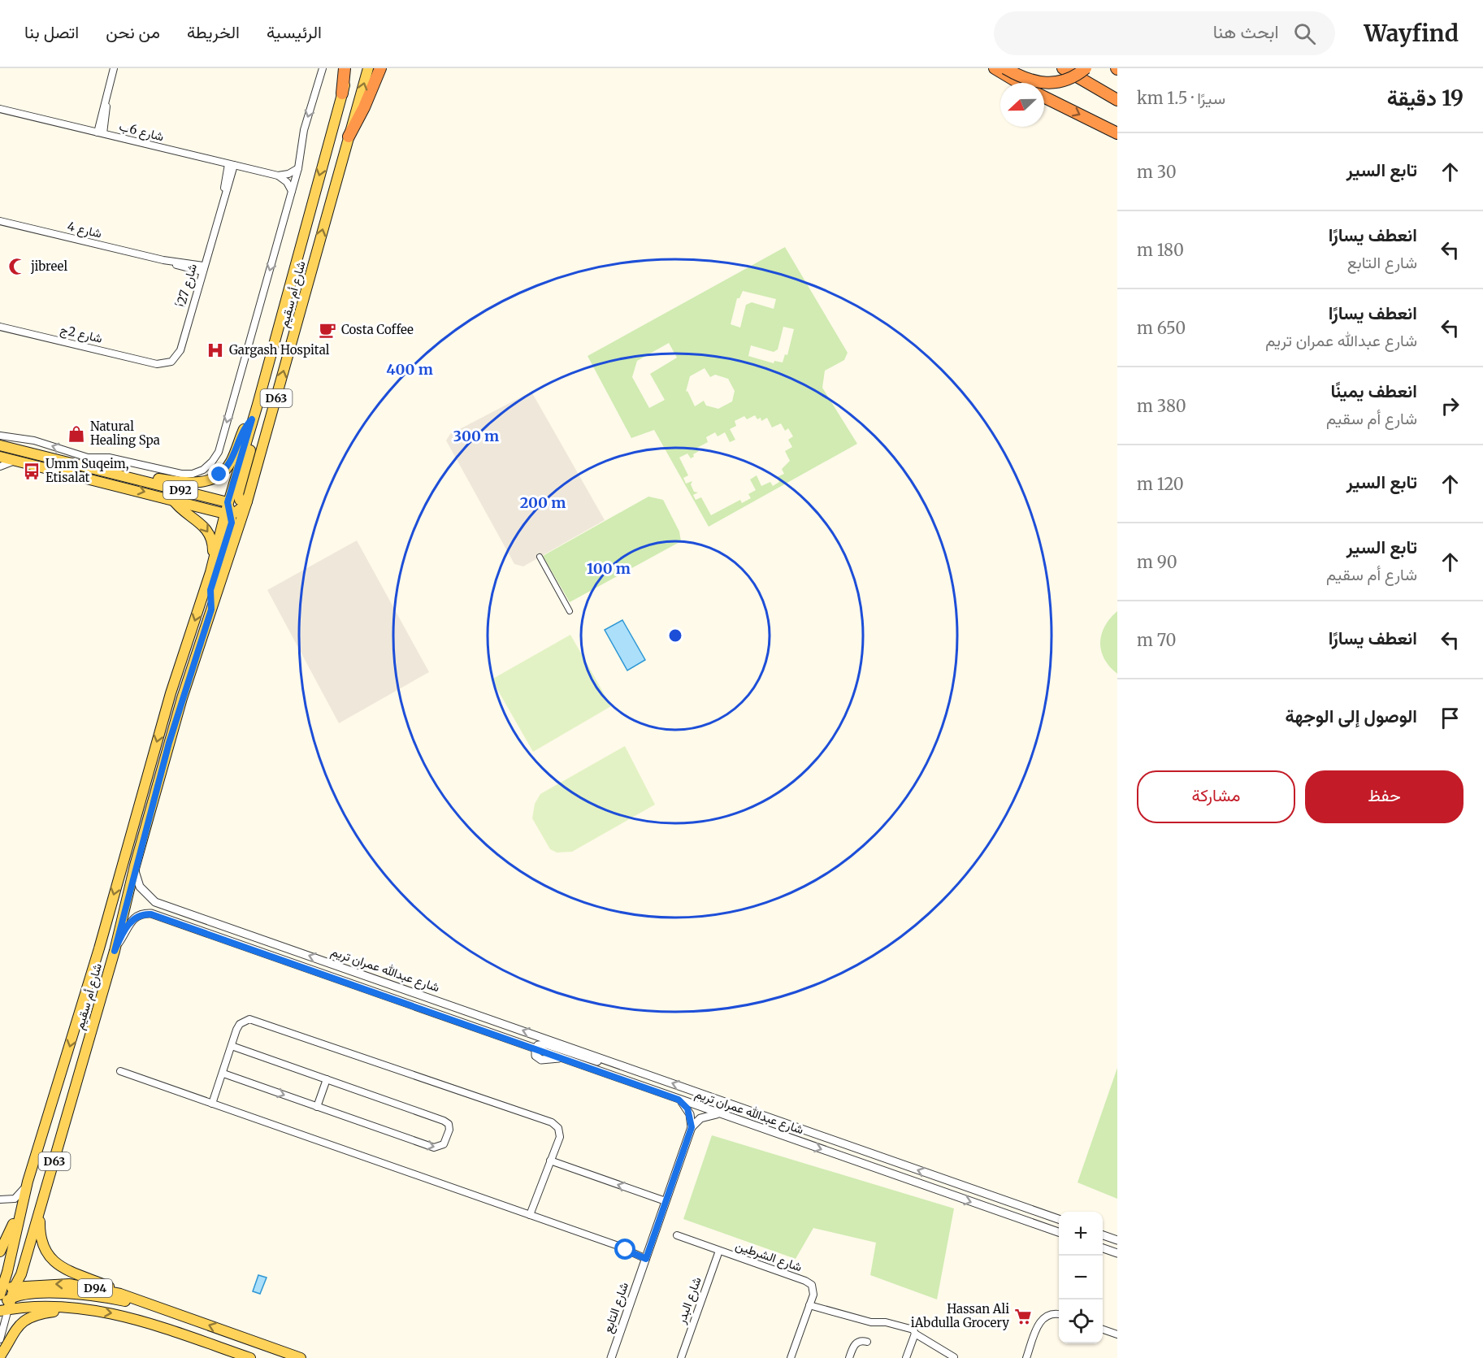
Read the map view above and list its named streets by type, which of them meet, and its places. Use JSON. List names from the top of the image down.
{
  "streets": {
    "main road": [
      "شارع أم سقيم",
      "D63",
      "D92",
      "D94"
    ],
    "street": [
      "شارع 6ب",
      "شارع 4",
      "شارع 27أ",
      "شارع 2ج",
      "شارع عبدالله عمران تريم",
      "شارع الشرطين",
      "شارع البدر",
      "شارع التابع"
    ]
  },
  "crossings": [
    ["شارع 6ب", "شارع 27أ"],
    ["شارع 4", "شارع 27أ"],
    ["شارع 27أ", "شارع 2ج"],
    ["شارع أم سقيم", "D92"],
    ["شارع أم سقيم", "شارع عبدالله عمران تريم"],
    ["شارع أم سقيم", "D94"],
    ["شارع الشرطين", "شارع البدر"]
  ],
  "places": {
    "mosque": ["jibreel"],
    "cafe": ["Costa Coffee"],
    "hospital": ["Gargash Hospital"],
    "shop": ["Natural Healing Spa"],
    "bus stop": ["Umm Suqeim, Etisalat"],
    "supermarket": ["Hassan Ali iAbdulla Grocery"]
  },
  "north": "left",
  "page": {
    "header": "Wayfind",
    "search": "ابحث هنا",
    "nav": [
      "الرئيسية",
      "الخريطة",
      "من نحن",
      "اتصل بنا"
    ],
    "heading": ["19 دقيقة", "سيرًا · 1.5 km"],
    "list": [
      ["تابع السير", "30 m"],
      ["انعطف يسارًا", "شارع التابع", "180 m"],
      ["انعطف يسارًا", "شارع عبدالله عمران تريم", "650 m"],
      ["انعطف يمينًا", "شارع أم سقيم", "380 m"],
      ["تابع السير", "120 m"],
      ["تابع السير", "شارع أم سقيم", "90 m"],
      ["انعطف يسارًا", "70 m"],
      "الوصول إلى الوجهة"
    ],
    "buttons": ["حفظ", "مشاركة"],
    "map_buttons": ["+", "−"]
  },
  "rings": [
    "400 m",
    "300 m",
    "200 m",
    "100 m"
  ]
}
